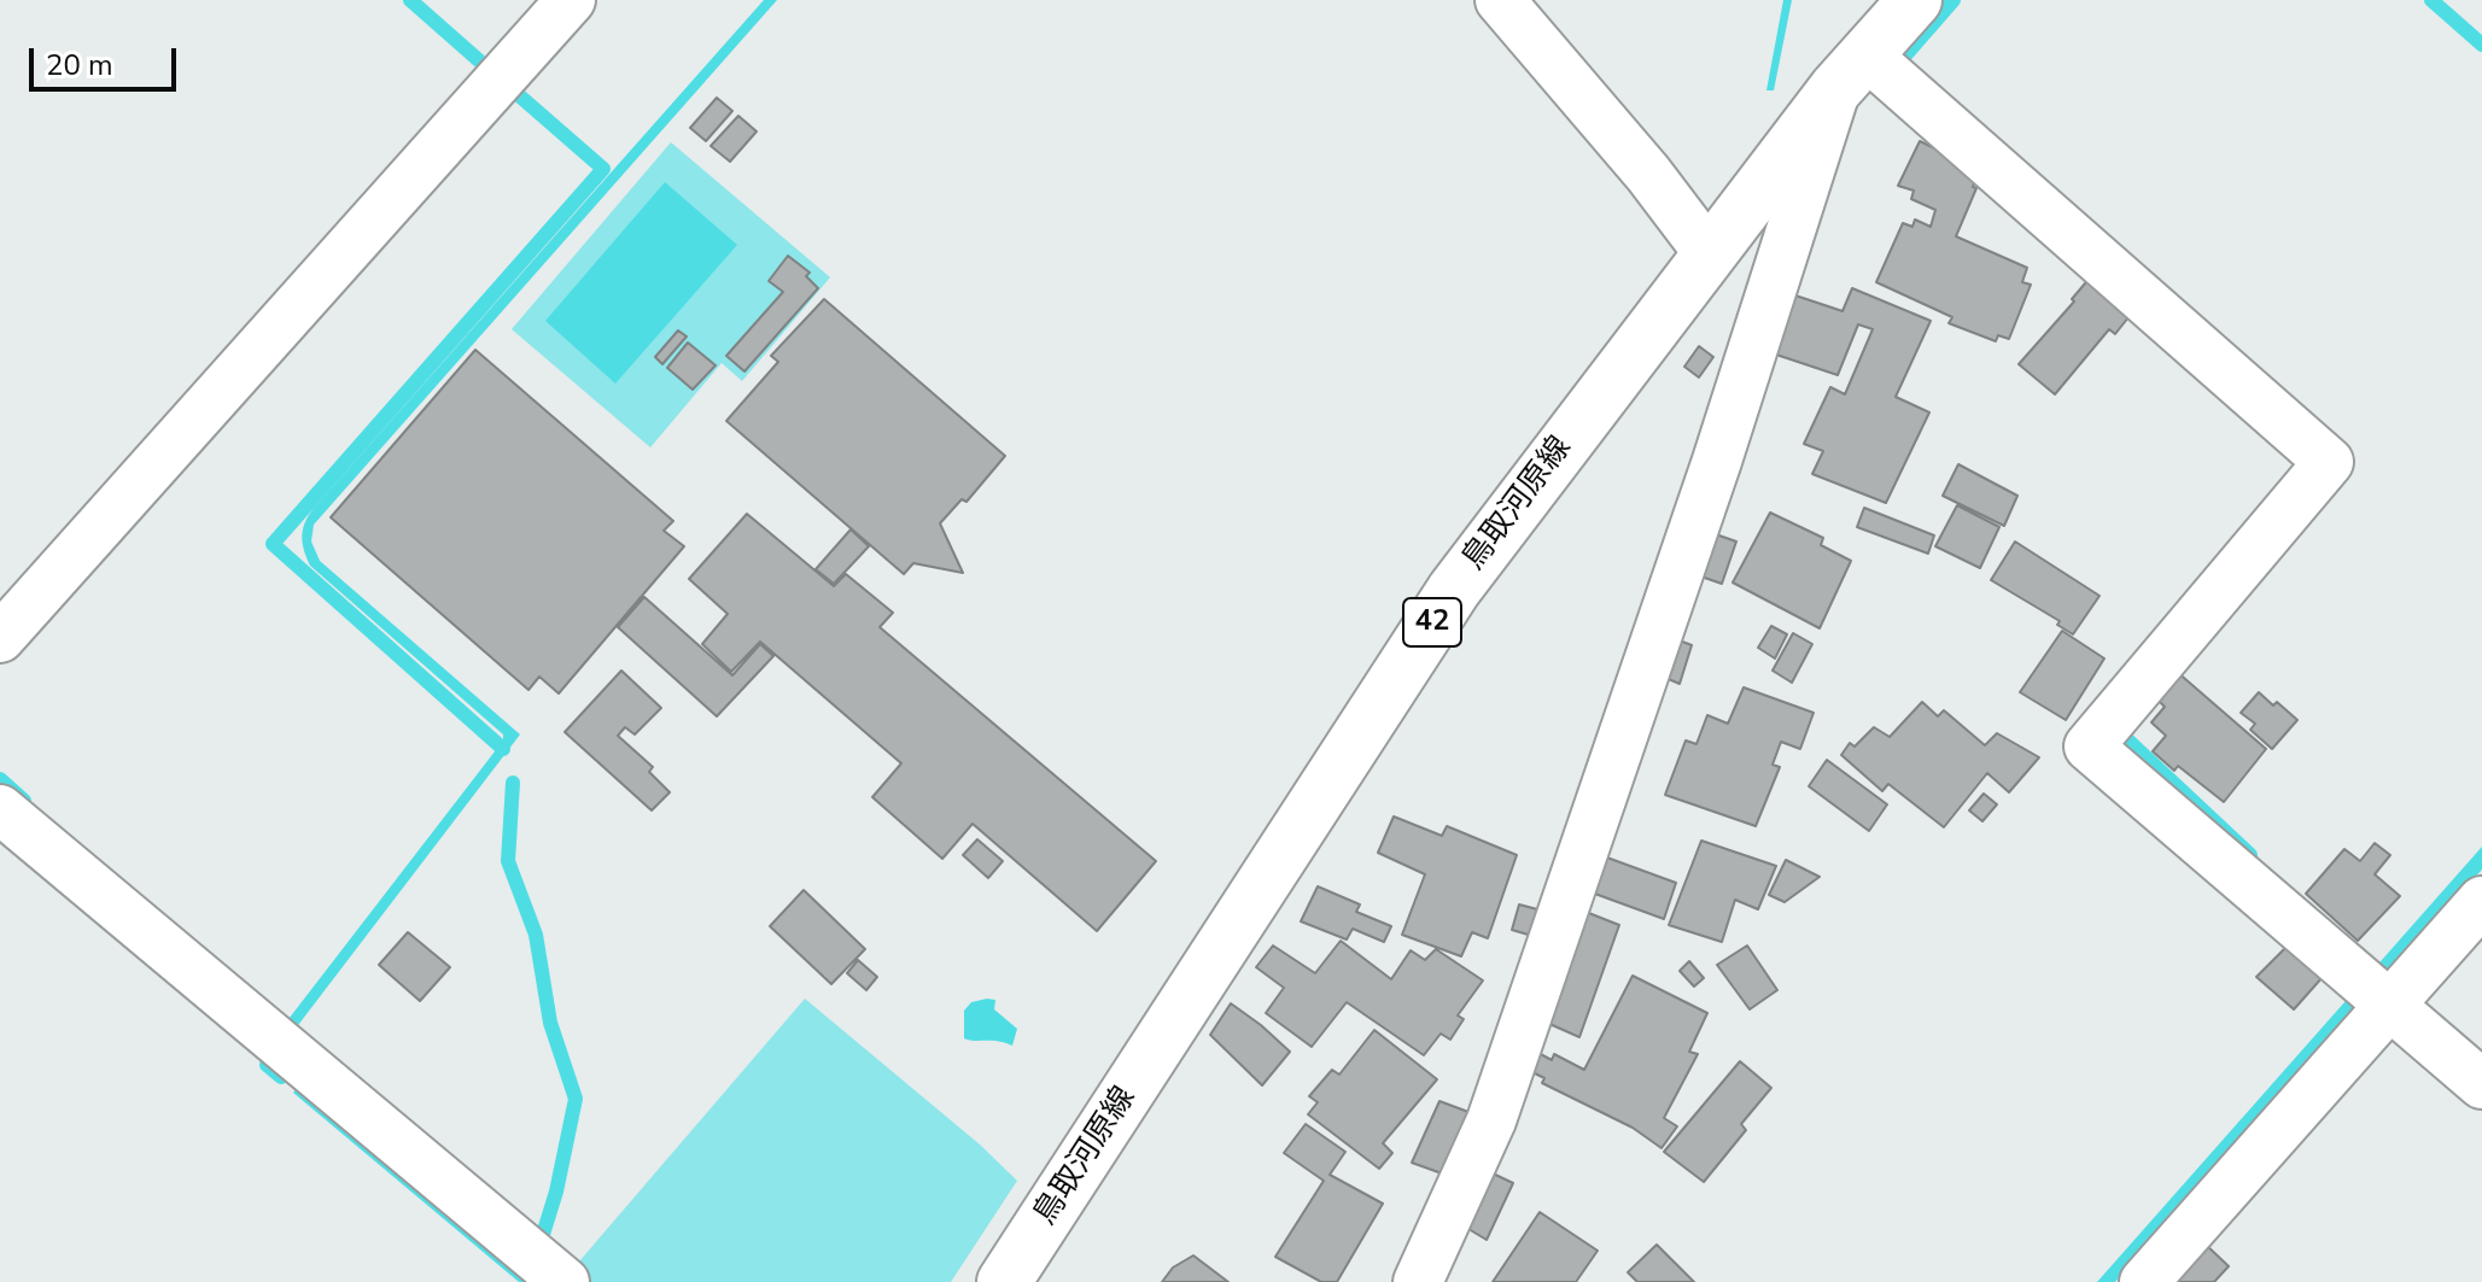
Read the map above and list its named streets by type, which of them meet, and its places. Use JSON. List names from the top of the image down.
{
  "streets": {
    "main road": ["鳥取河原線", "42"]
  },
  "scale_bar": "20 m"
}
